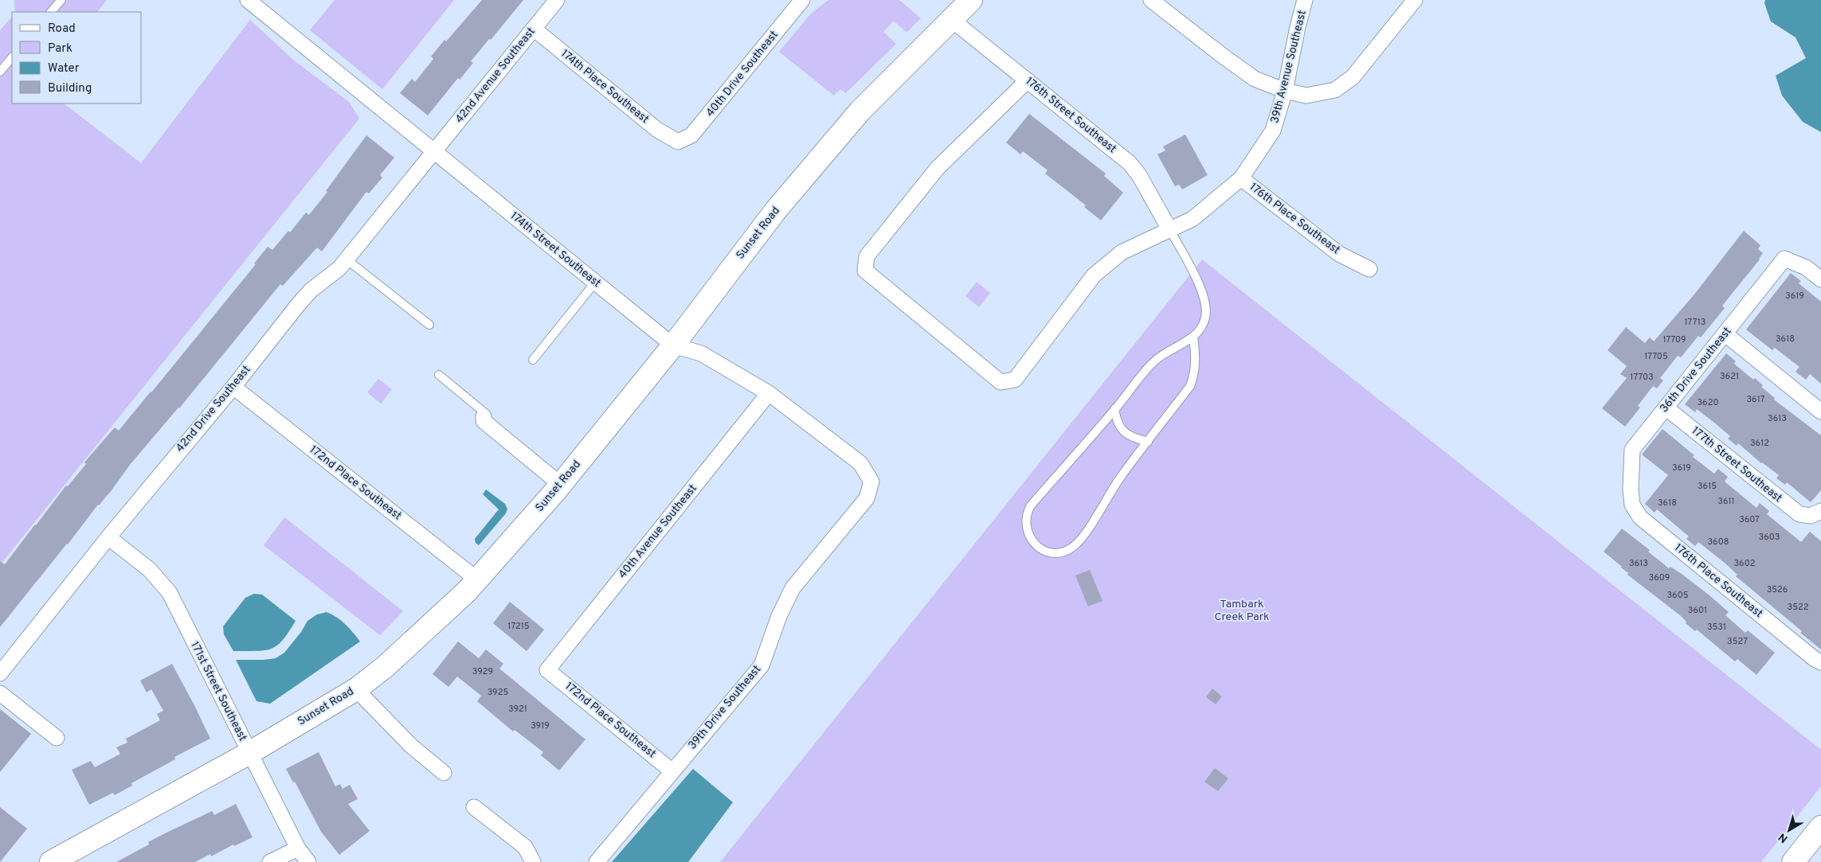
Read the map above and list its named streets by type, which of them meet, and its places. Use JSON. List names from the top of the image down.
{
  "streets": {
    "street": [
      "39th Avenue Southeast",
      "40th Drive Southeast",
      "42nd Avenue Southeast",
      "174th Place Southeast",
      "176th Street Southeast",
      "176th Place Southeast",
      "Sunset Road",
      "174th Street Southeast",
      "36th Drive Southeast",
      "42nd Drive Southeast",
      "177th Street Southeast",
      "172nd Place Southeast",
      "40th Avenue Southeast",
      "171st Street Southeast",
      "39th Drive Southeast"
    ]
  },
  "crossings": [
    ["39th Avenue Southeast", "176th Street Southeast"],
    ["39th Avenue Southeast", "176th Place Southeast"],
    ["40th Drive Southeast", "174th Place Southeast"],
    ["42nd Avenue Southeast", "174th Place Southeast"],
    ["42nd Avenue Southeast", "174th Street Southeast"],
    ["42nd Avenue Southeast", "42nd Drive Southeast"],
    ["176th Street Southeast", "Sunset Road"],
    ["176th Place Southeast", "36th Drive Southeast"],
    ["Sunset Road", "174th Street Southeast"],
    ["Sunset Road", "172nd Place Southeast"],
    ["Sunset Road", "171st Street Southeast"],
    ["174th Street Southeast", "42nd Drive Southeast"],
    ["174th Street Southeast", "40th Avenue Southeast"],
    ["174th Street Southeast", "39th Drive Southeast"],
    ["36th Drive Southeast", "177th Street Southeast"],
    ["42nd Drive Southeast", "172nd Place Southeast"],
    ["42nd Drive Southeast", "171st Street Southeast"],
    ["172nd Place Southeast", "40th Avenue Southeast"],
    ["172nd Place Southeast", "39th Drive Southeast"]
  ],
  "parks": ["Tambark Creek Park"],
  "house_numbers": [
    "3619",
    "17713",
    "3618",
    "17709",
    "17705",
    "3621",
    "17703",
    "3617",
    "3620",
    "3613",
    "3612",
    "3619",
    "3615",
    "3611",
    "3618",
    "3607",
    "3603",
    "3608",
    "3613",
    "3602",
    "3609",
    "3526",
    "3605",
    "3522",
    "3601",
    "17215",
    "3531",
    "3527",
    "3929",
    "3925",
    "3921",
    "3919"
  ],
  "legend": [
    "Road",
    "Park",
    "Water",
    "Building"
  ],
  "north": "bottom left"
}
